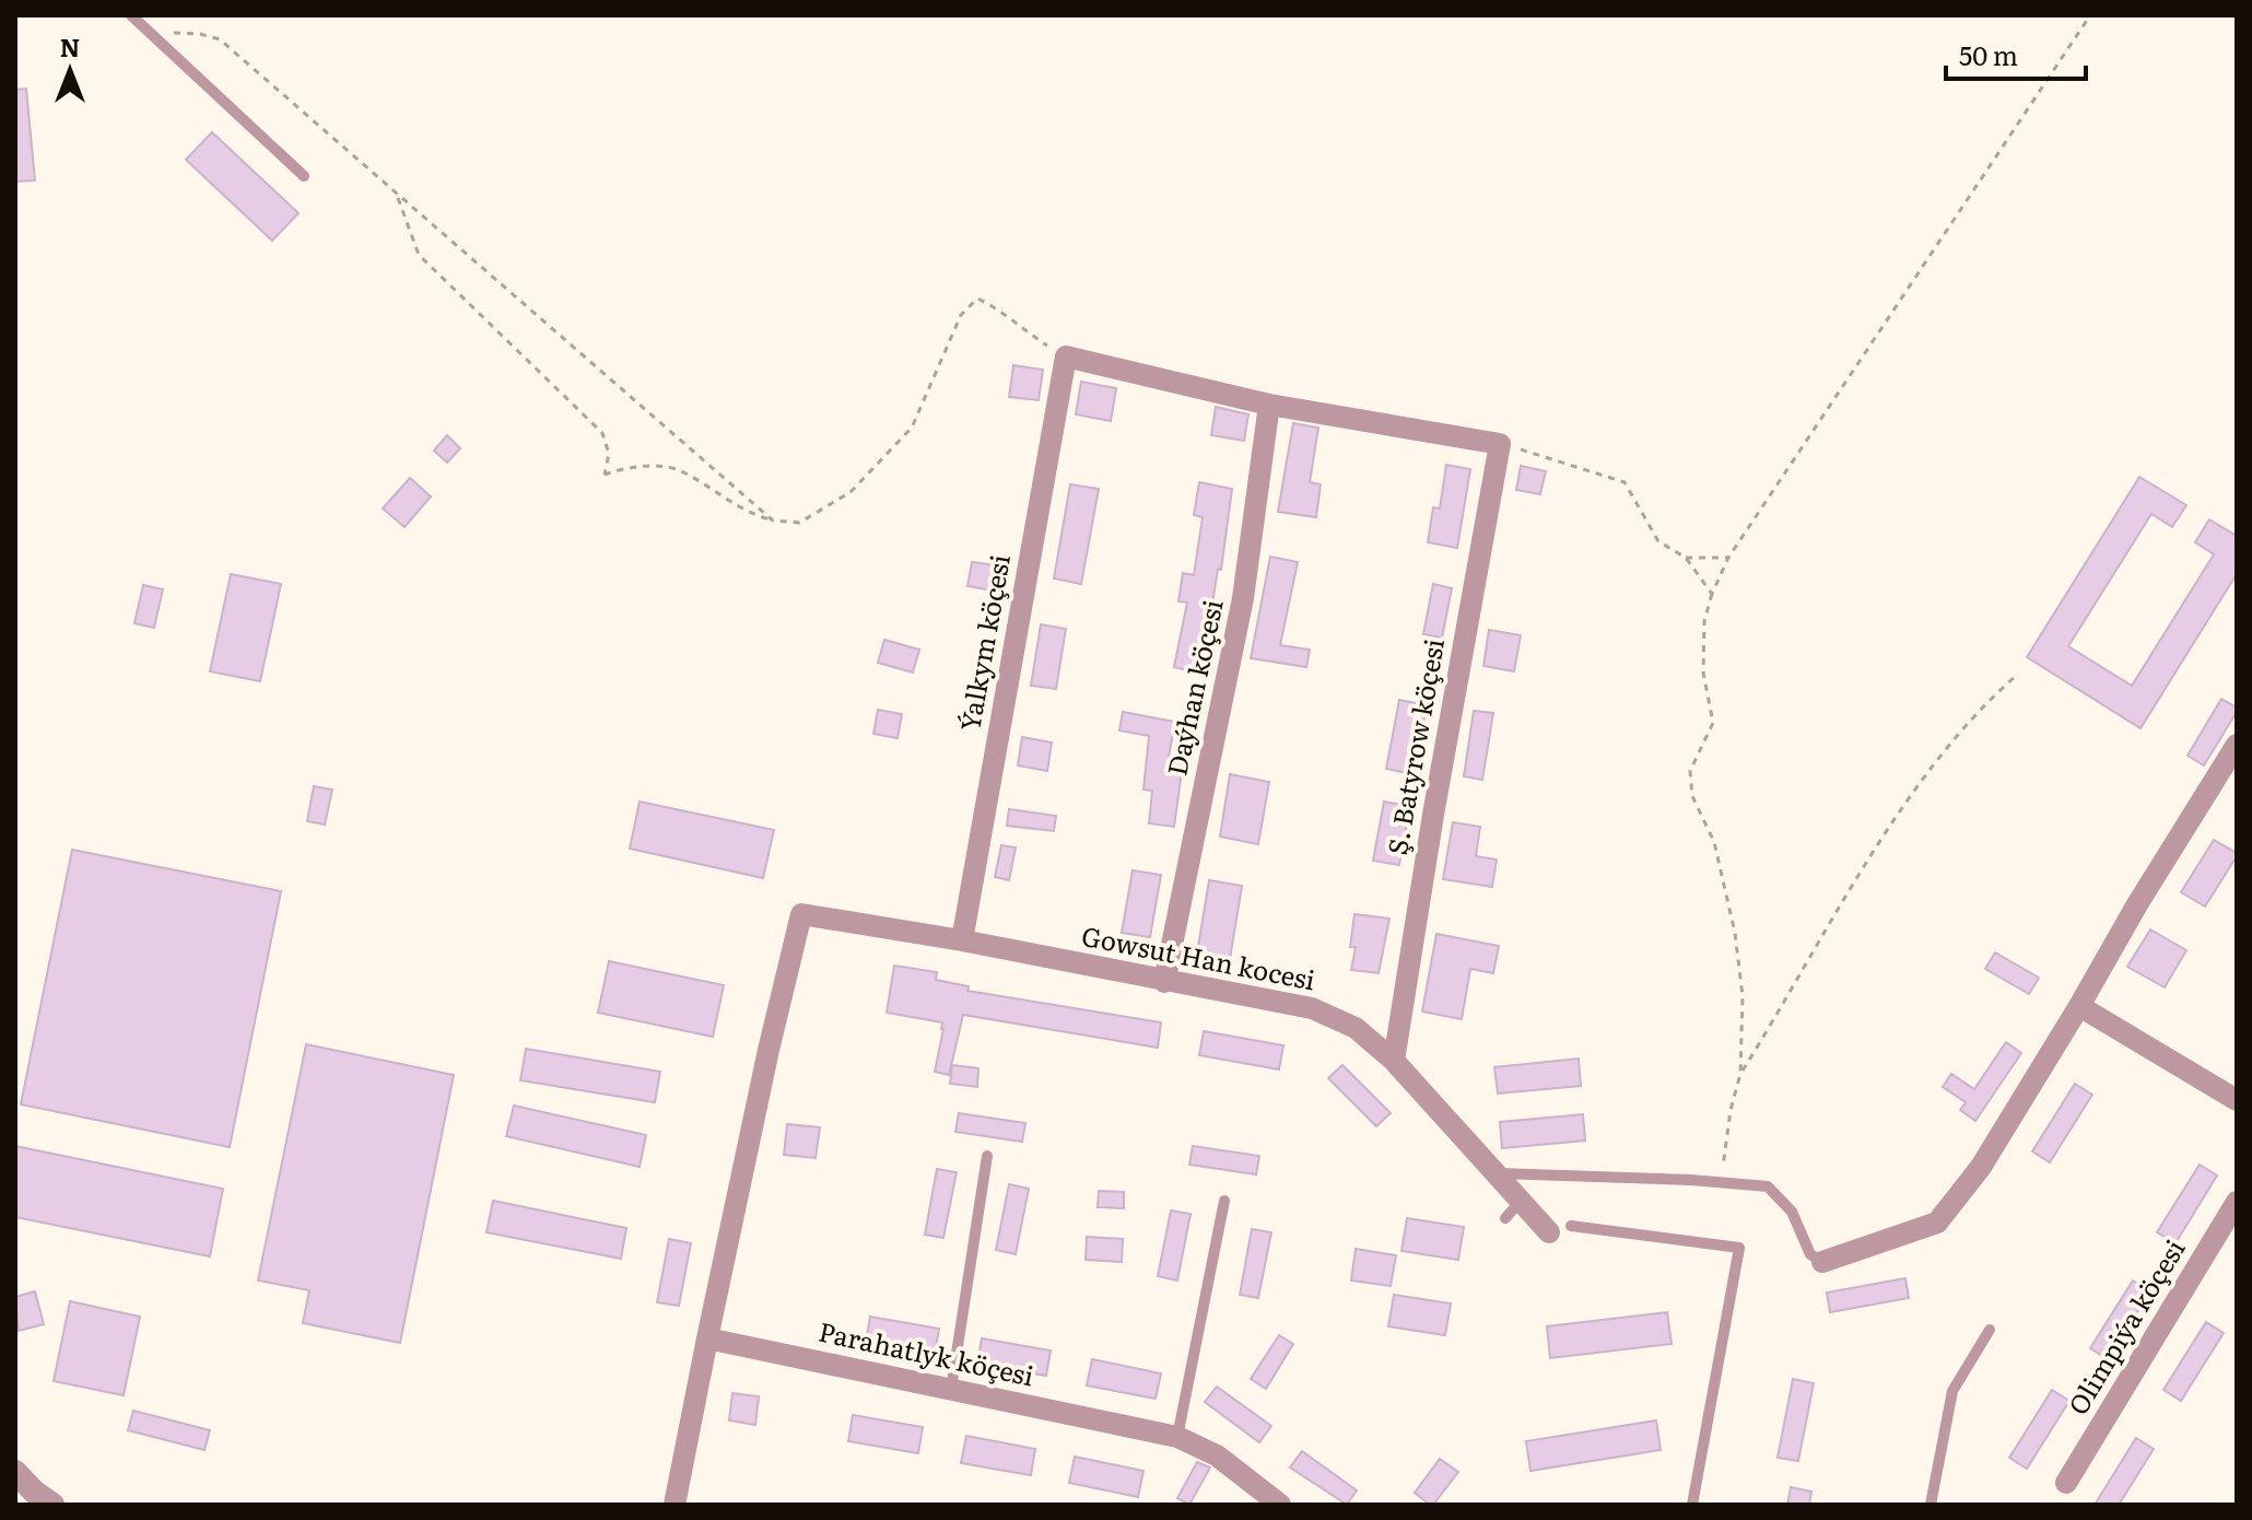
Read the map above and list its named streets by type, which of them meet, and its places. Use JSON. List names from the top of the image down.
{
  "streets": {
    "street": [
      "Ýalkym köçesi",
      "Daýhan köçesi",
      "Ş. Batyrow köçesi",
      "Gowsut Han kocesi",
      "Olimpiýa köçesi",
      "Parahatlyk köçesi"
    ]
  },
  "crossings": [
    ["Ýalkym köçesi", "Gowsut Han kocesi"],
    ["Daýhan köçesi", "Gowsut Han kocesi"],
    ["Ş. Batyrow köçesi", "Gowsut Han kocesi"],
    ["Gowsut Han kocesi", "Parahatlyk köçesi"]
  ],
  "scale_bar": "50 m",
  "north": "top"
}
